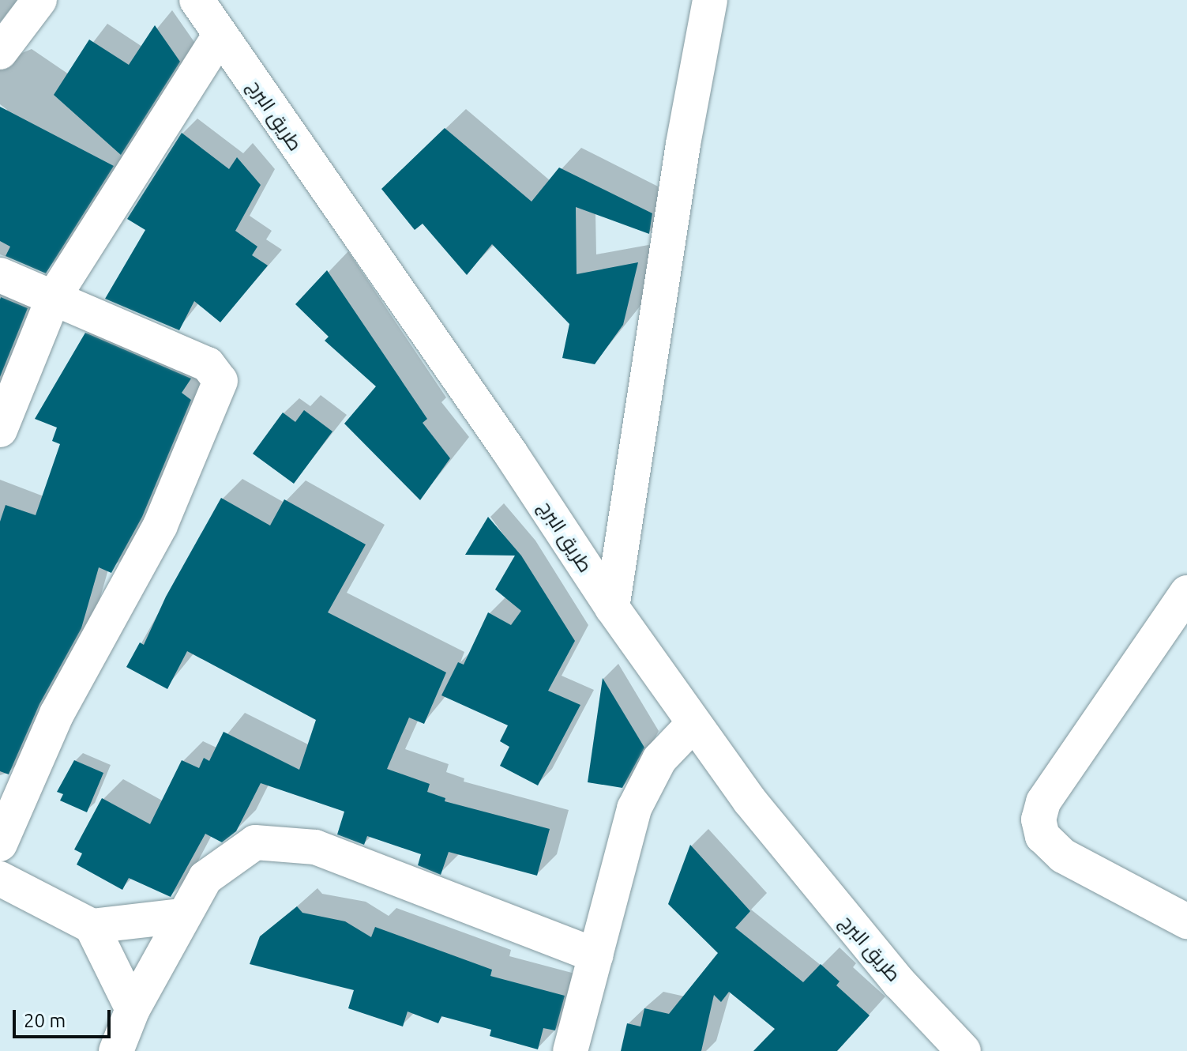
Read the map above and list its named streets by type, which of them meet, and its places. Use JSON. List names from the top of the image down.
{
  "streets": {
    "street": ["طريق البرج"]
  },
  "scale_bar": "20 m"
}
